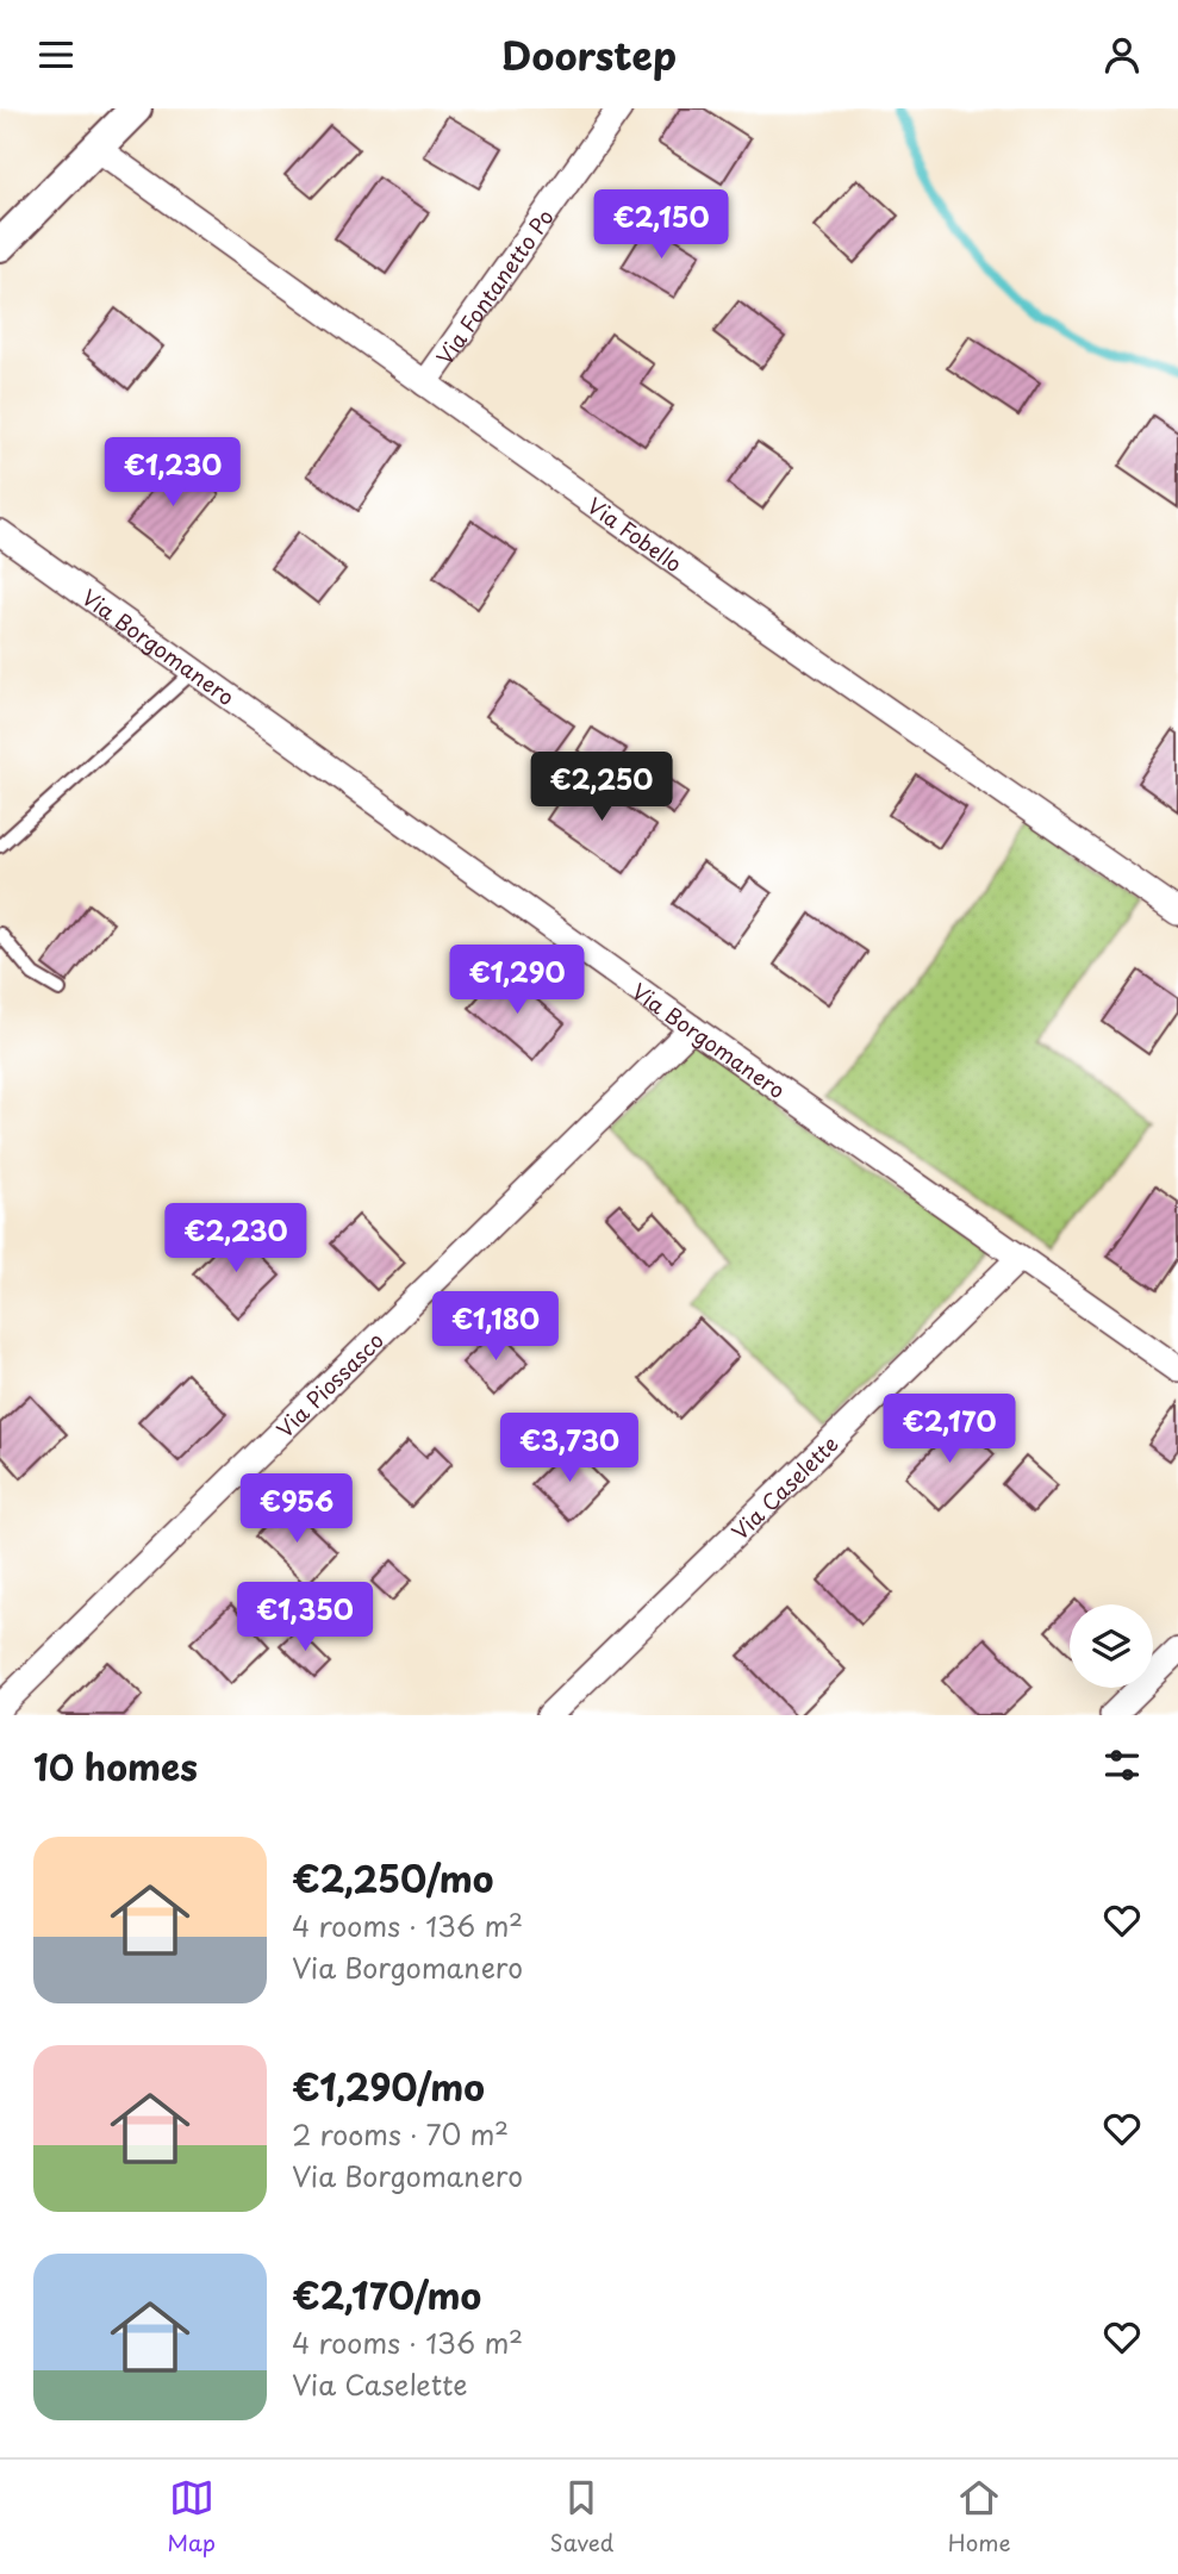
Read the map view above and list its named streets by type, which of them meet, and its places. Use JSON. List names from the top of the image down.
{
  "streets": {
    "street": [
      "Via Fontanetto Po",
      "Via Fobello",
      "Via Borgomanero",
      "Via Piossasco",
      "Via Caselette"
    ]
  },
  "crossings": [
    ["Via Fontanetto Po", "Via Fobello"],
    ["Via Borgomanero", "Via Piossasco"],
    ["Via Borgomanero", "Via Caselette"]
  ],
  "page": {
    "header": "Doorstep",
    "price": [
      "€2,150",
      "€1,230",
      "€2,250",
      "€1,290",
      "€2,230",
      "€1,180",
      "€2,170",
      "€3,730",
      "€956",
      "€1,350"
    ],
    "heading": "10 homes",
    "list": [
      {
        "name": "€2,250/mo",
        "note": "4 rooms · 136 m² · Via Borgomanero"
      },
      {
        "name": "€1,290/mo",
        "note": "2 rooms · 70 m² · Via Borgomanero"
      },
      {
        "name": "€2,170/mo",
        "note": "4 rooms · 136 m² · Via Caselette"
      }
    ],
    "tabs": ["Map", "Saved", "Home"]
  }
}
